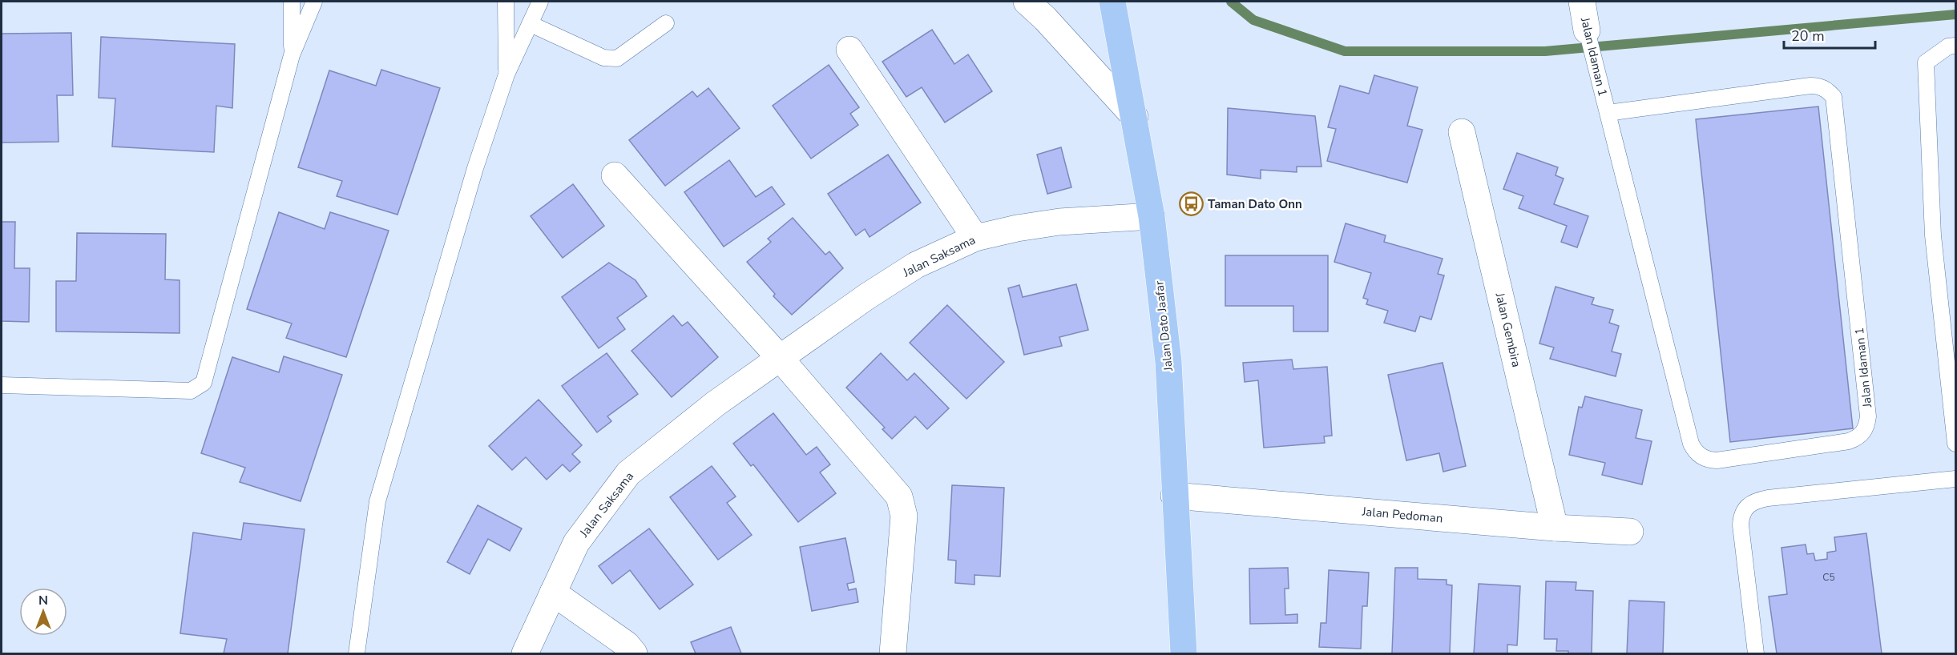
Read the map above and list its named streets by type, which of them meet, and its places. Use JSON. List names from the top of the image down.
{
  "streets": {
    "main road": ["Jalan Dato Jaafar"],
    "street": [
      "Jalan Idaman 1",
      "Jalan Saksama",
      "Jalan Gembira",
      "Jalan Pedoman"
    ]
  },
  "crossings": [
    ["Jalan Saksama", "Jalan Dato Jaafar"],
    ["Jalan Dato Jaafar", "Jalan Pedoman"],
    ["Jalan Gembira", "Jalan Pedoman"]
  ],
  "places": {
    "bus stop": ["Taman Dato Onn"]
  },
  "house_numbers": ["C5"],
  "scale_bar": "20 m",
  "north": "top"
}
